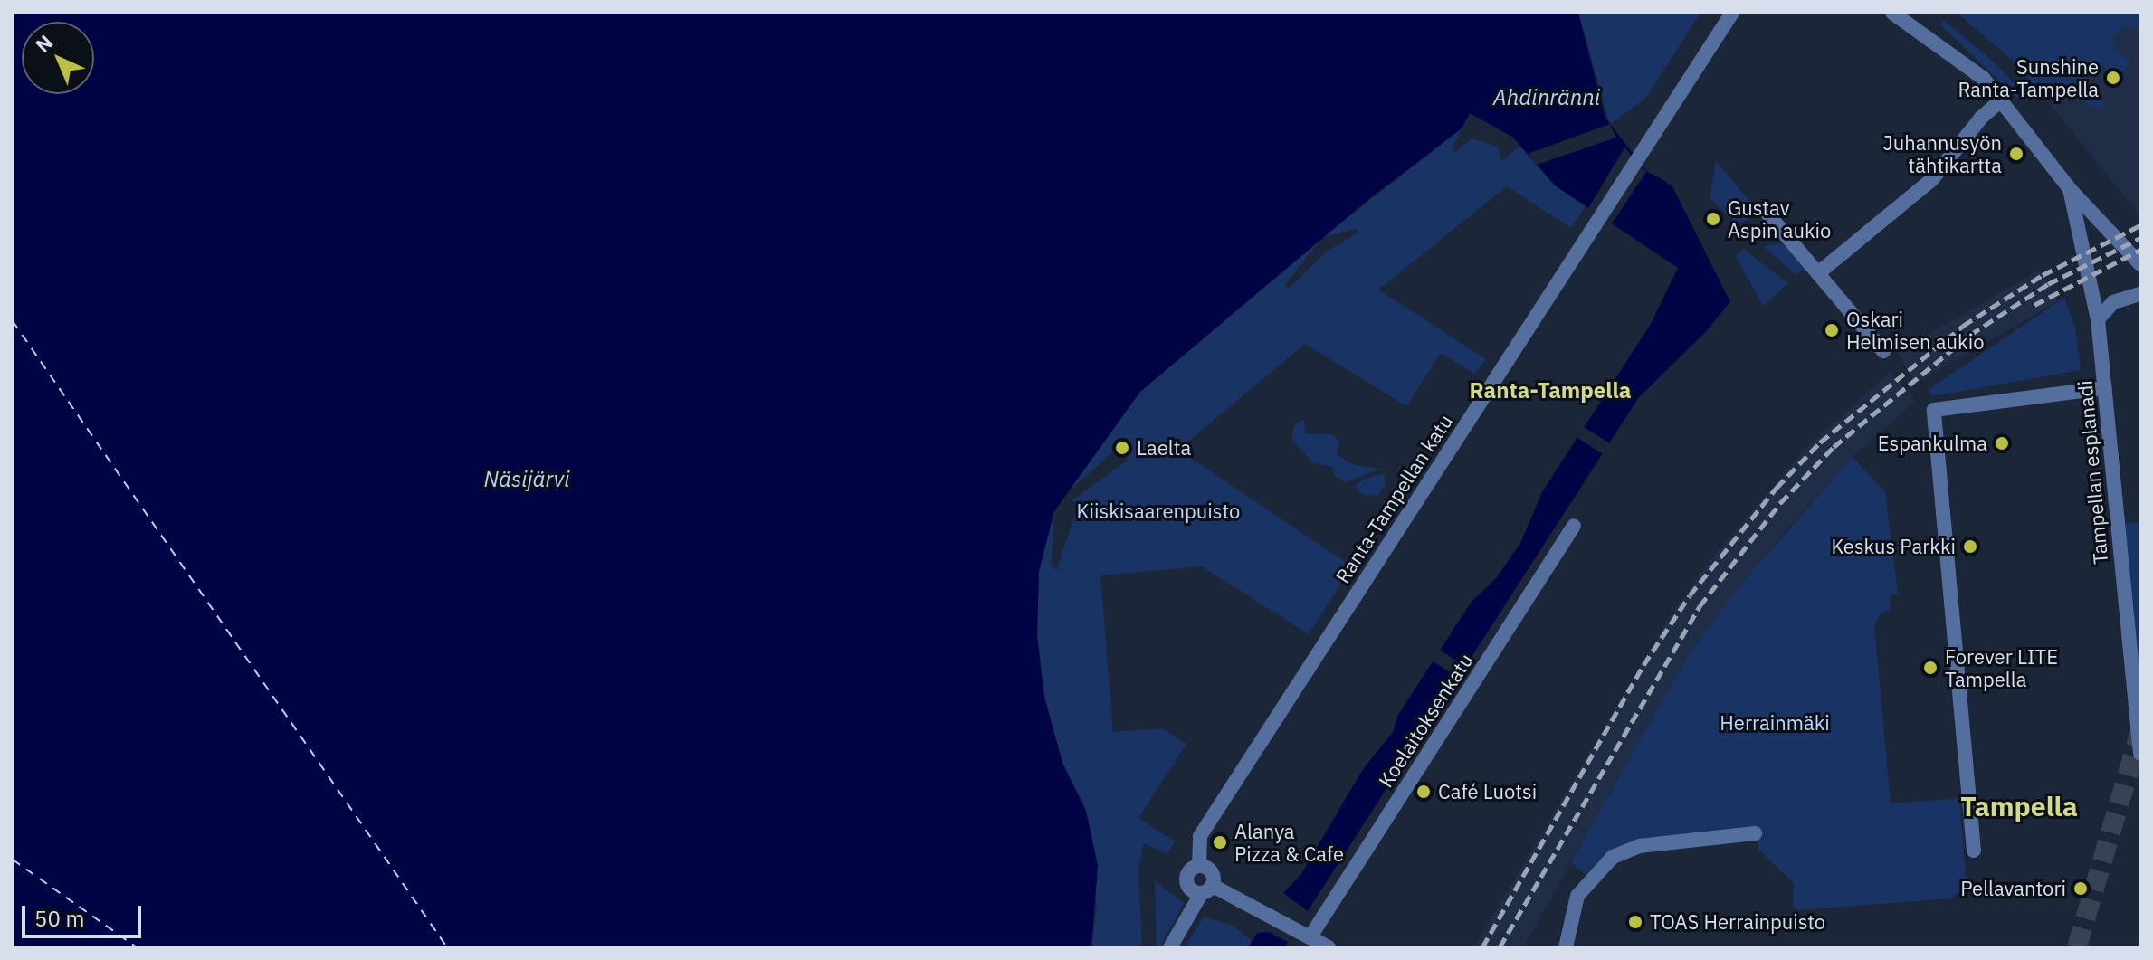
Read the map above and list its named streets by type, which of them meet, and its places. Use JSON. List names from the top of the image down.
{
  "streets": {
    "street": ["Tampellan esplanadi", "Ranta-Tampellan katu", "Koelaitoksenkatu"]
  },
  "districts": ["Ranta-Tampella", "Tampella"],
  "water": ["Ahdinränni", "Näsijärvi"],
  "parks": ["Kiiskisaarenpuisto", "Herrainmäki"],
  "places": [
    "Sunshine Ranta-Tampella",
    "Juhannusyön tähtikartta",
    "Gustav Aspin aukio",
    "Oskari Helmisen aukio",
    "Espankulma",
    "Laelta",
    "Keskus Parkki",
    "Forever LITE Tampella",
    "Café Luotsi",
    "Alanya Pizza & Cafe",
    "Pellavantori",
    "TOAS Herrainpuisto"
  ],
  "scale_bar": "50 m",
  "north": "top left"
}
